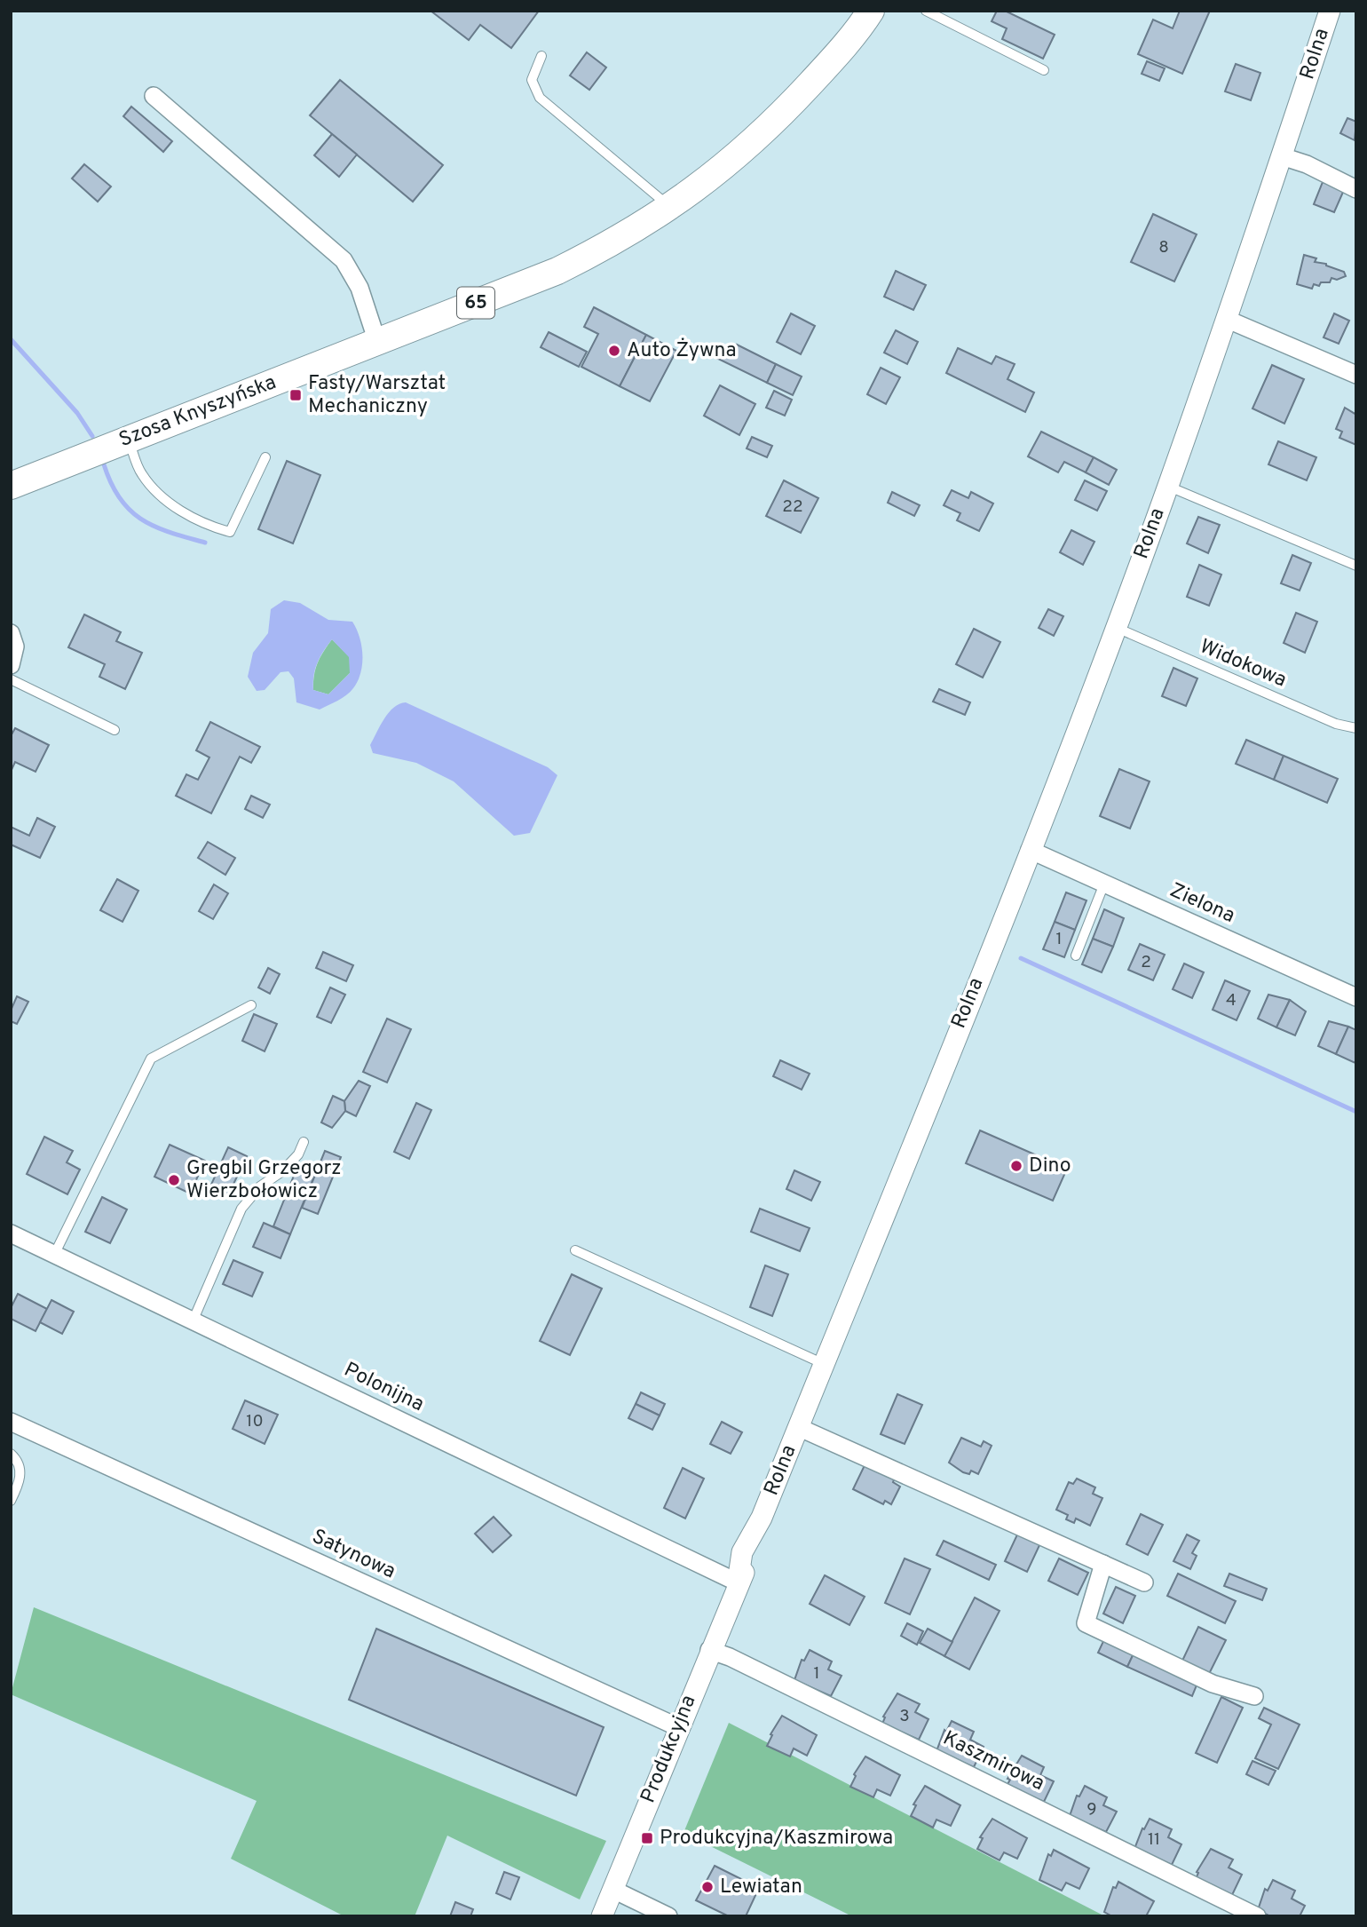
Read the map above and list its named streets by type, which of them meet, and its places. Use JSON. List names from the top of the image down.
{
  "streets": {
    "main road": ["65", "Szosa Knyszyńska"],
    "street": [
      "Rolna",
      "Zielona",
      "Polonijna",
      "Satynowa",
      "Produkcyjna",
      "Kaszmirowa"
    ],
    "lane": ["Widokowa"]
  },
  "crossings": [
    ["Rolna", "Widokowa"],
    ["Rolna", "Zielona"],
    ["Rolna", "Polonijna"],
    ["Rolna", "Produkcyjna"],
    ["Polonijna", "Produkcyjna"],
    ["Satynowa", "Produkcyjna"],
    ["Produkcyjna", "Kaszmirowa"]
  ],
  "places": {
    "other": [
      "Auto Żywna",
      "Dino",
      "Gregbil Grzegorz Wierzbołowicz",
      "Lewiatan"
    ],
    "transit": ["Fasty/Warsztat Mechaniczny", "Produkcyjna/Kaszmirowa"]
  },
  "house_numbers": [
    "8",
    "22",
    "1",
    "2",
    "4",
    "10",
    "1",
    "3",
    "9",
    "11"
  ]
}
